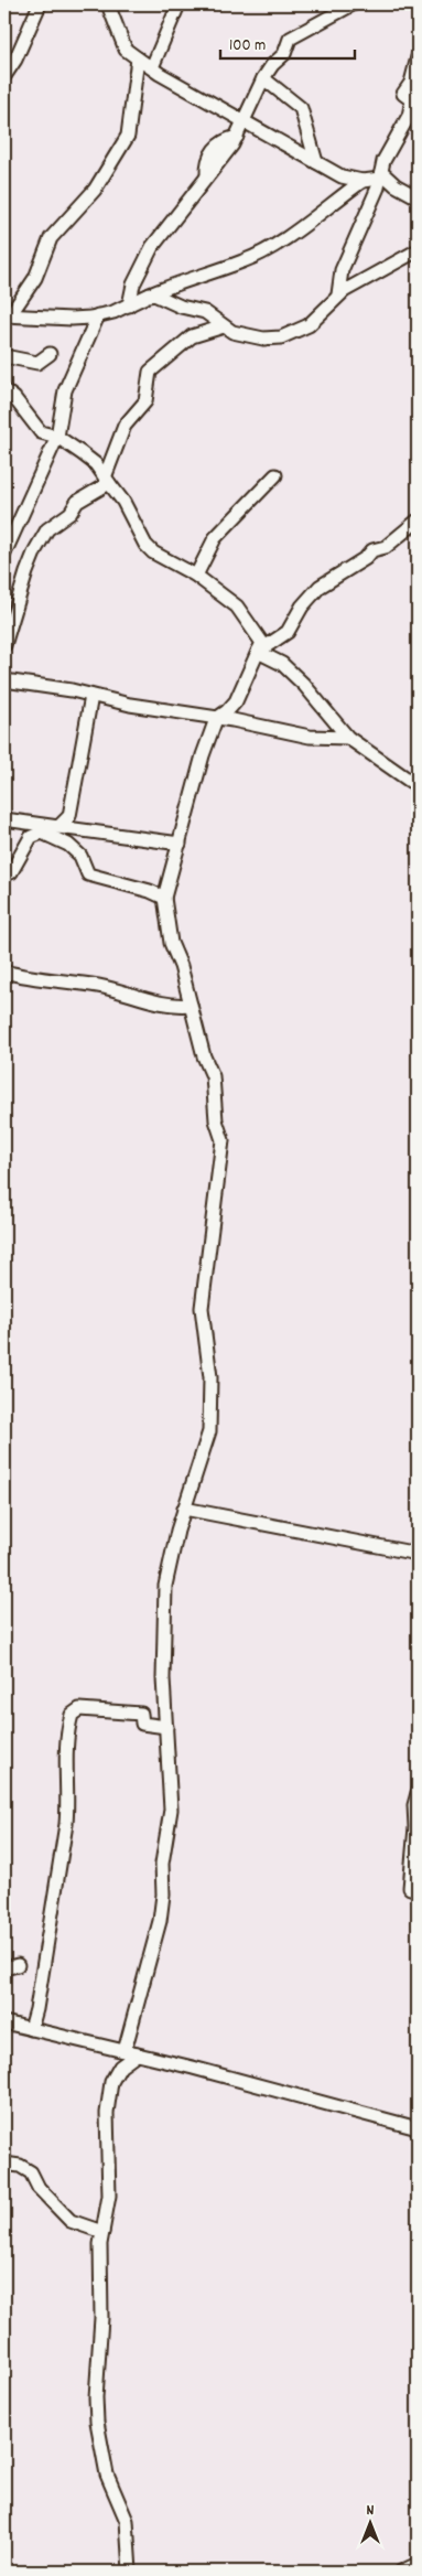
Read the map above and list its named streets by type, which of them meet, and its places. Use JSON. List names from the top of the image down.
{
  "scale_bar": "100 m",
  "north": "top"
}
